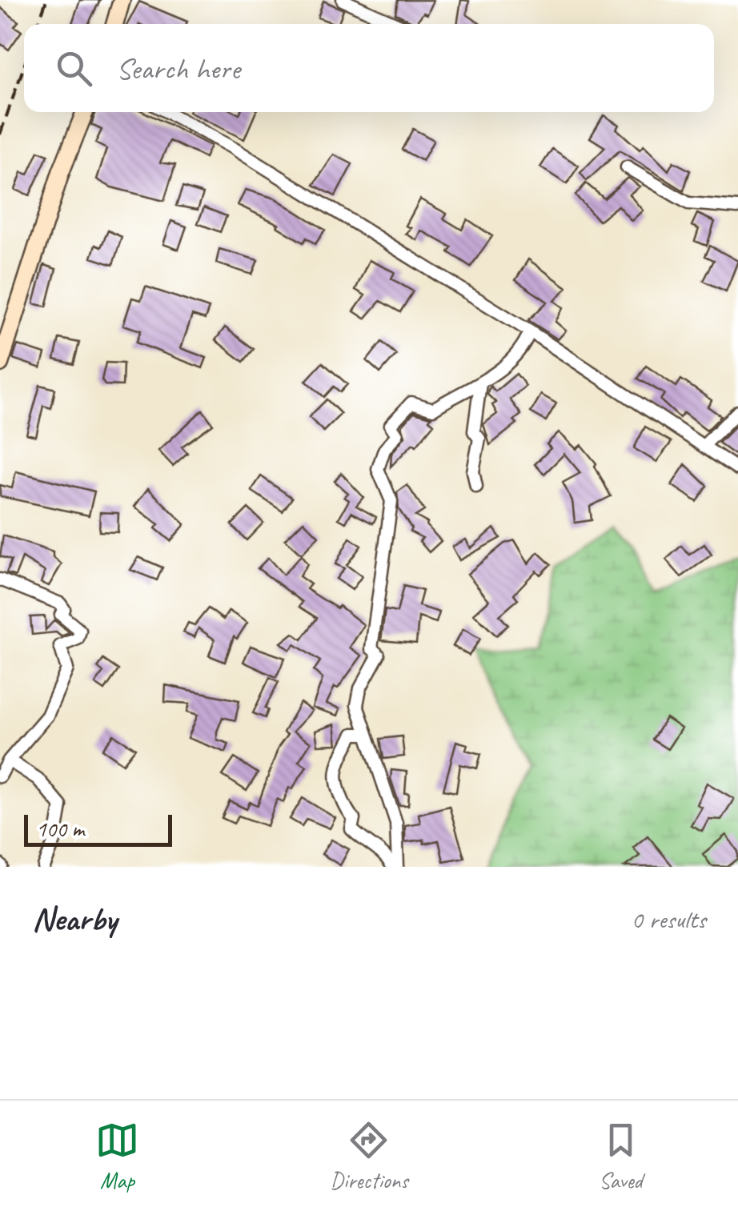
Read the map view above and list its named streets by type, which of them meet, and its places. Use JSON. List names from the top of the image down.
{
  "scale_bar": "100 m",
  "page": {
    "search": "Search here",
    "scale": "100 m",
    "heading": ["Nearby", "0 results"],
    "nav": ["Map", "Directions", "Saved"]
  }
}
